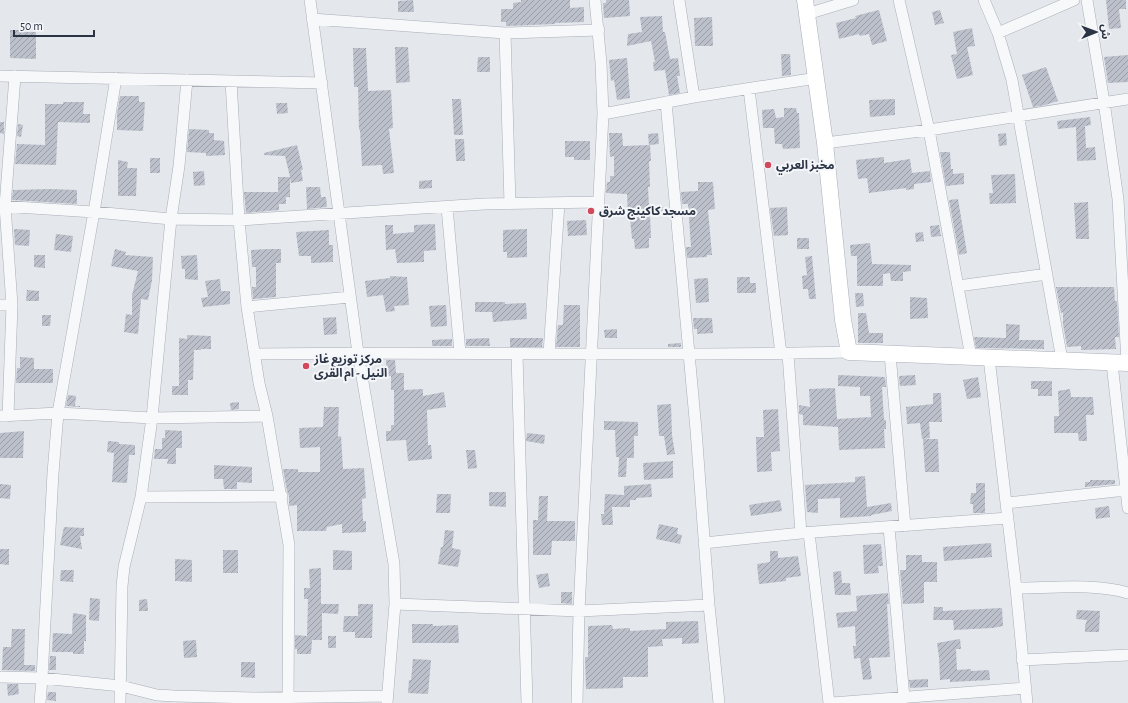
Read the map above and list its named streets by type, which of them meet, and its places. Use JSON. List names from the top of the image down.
{
  "places": ["مخبز العربي", "مسجد كاكينج شرق", "مركز توزيع غاز النيل - ام القرى"],
  "scale_bar": "50 m",
  "north": "right"
}
